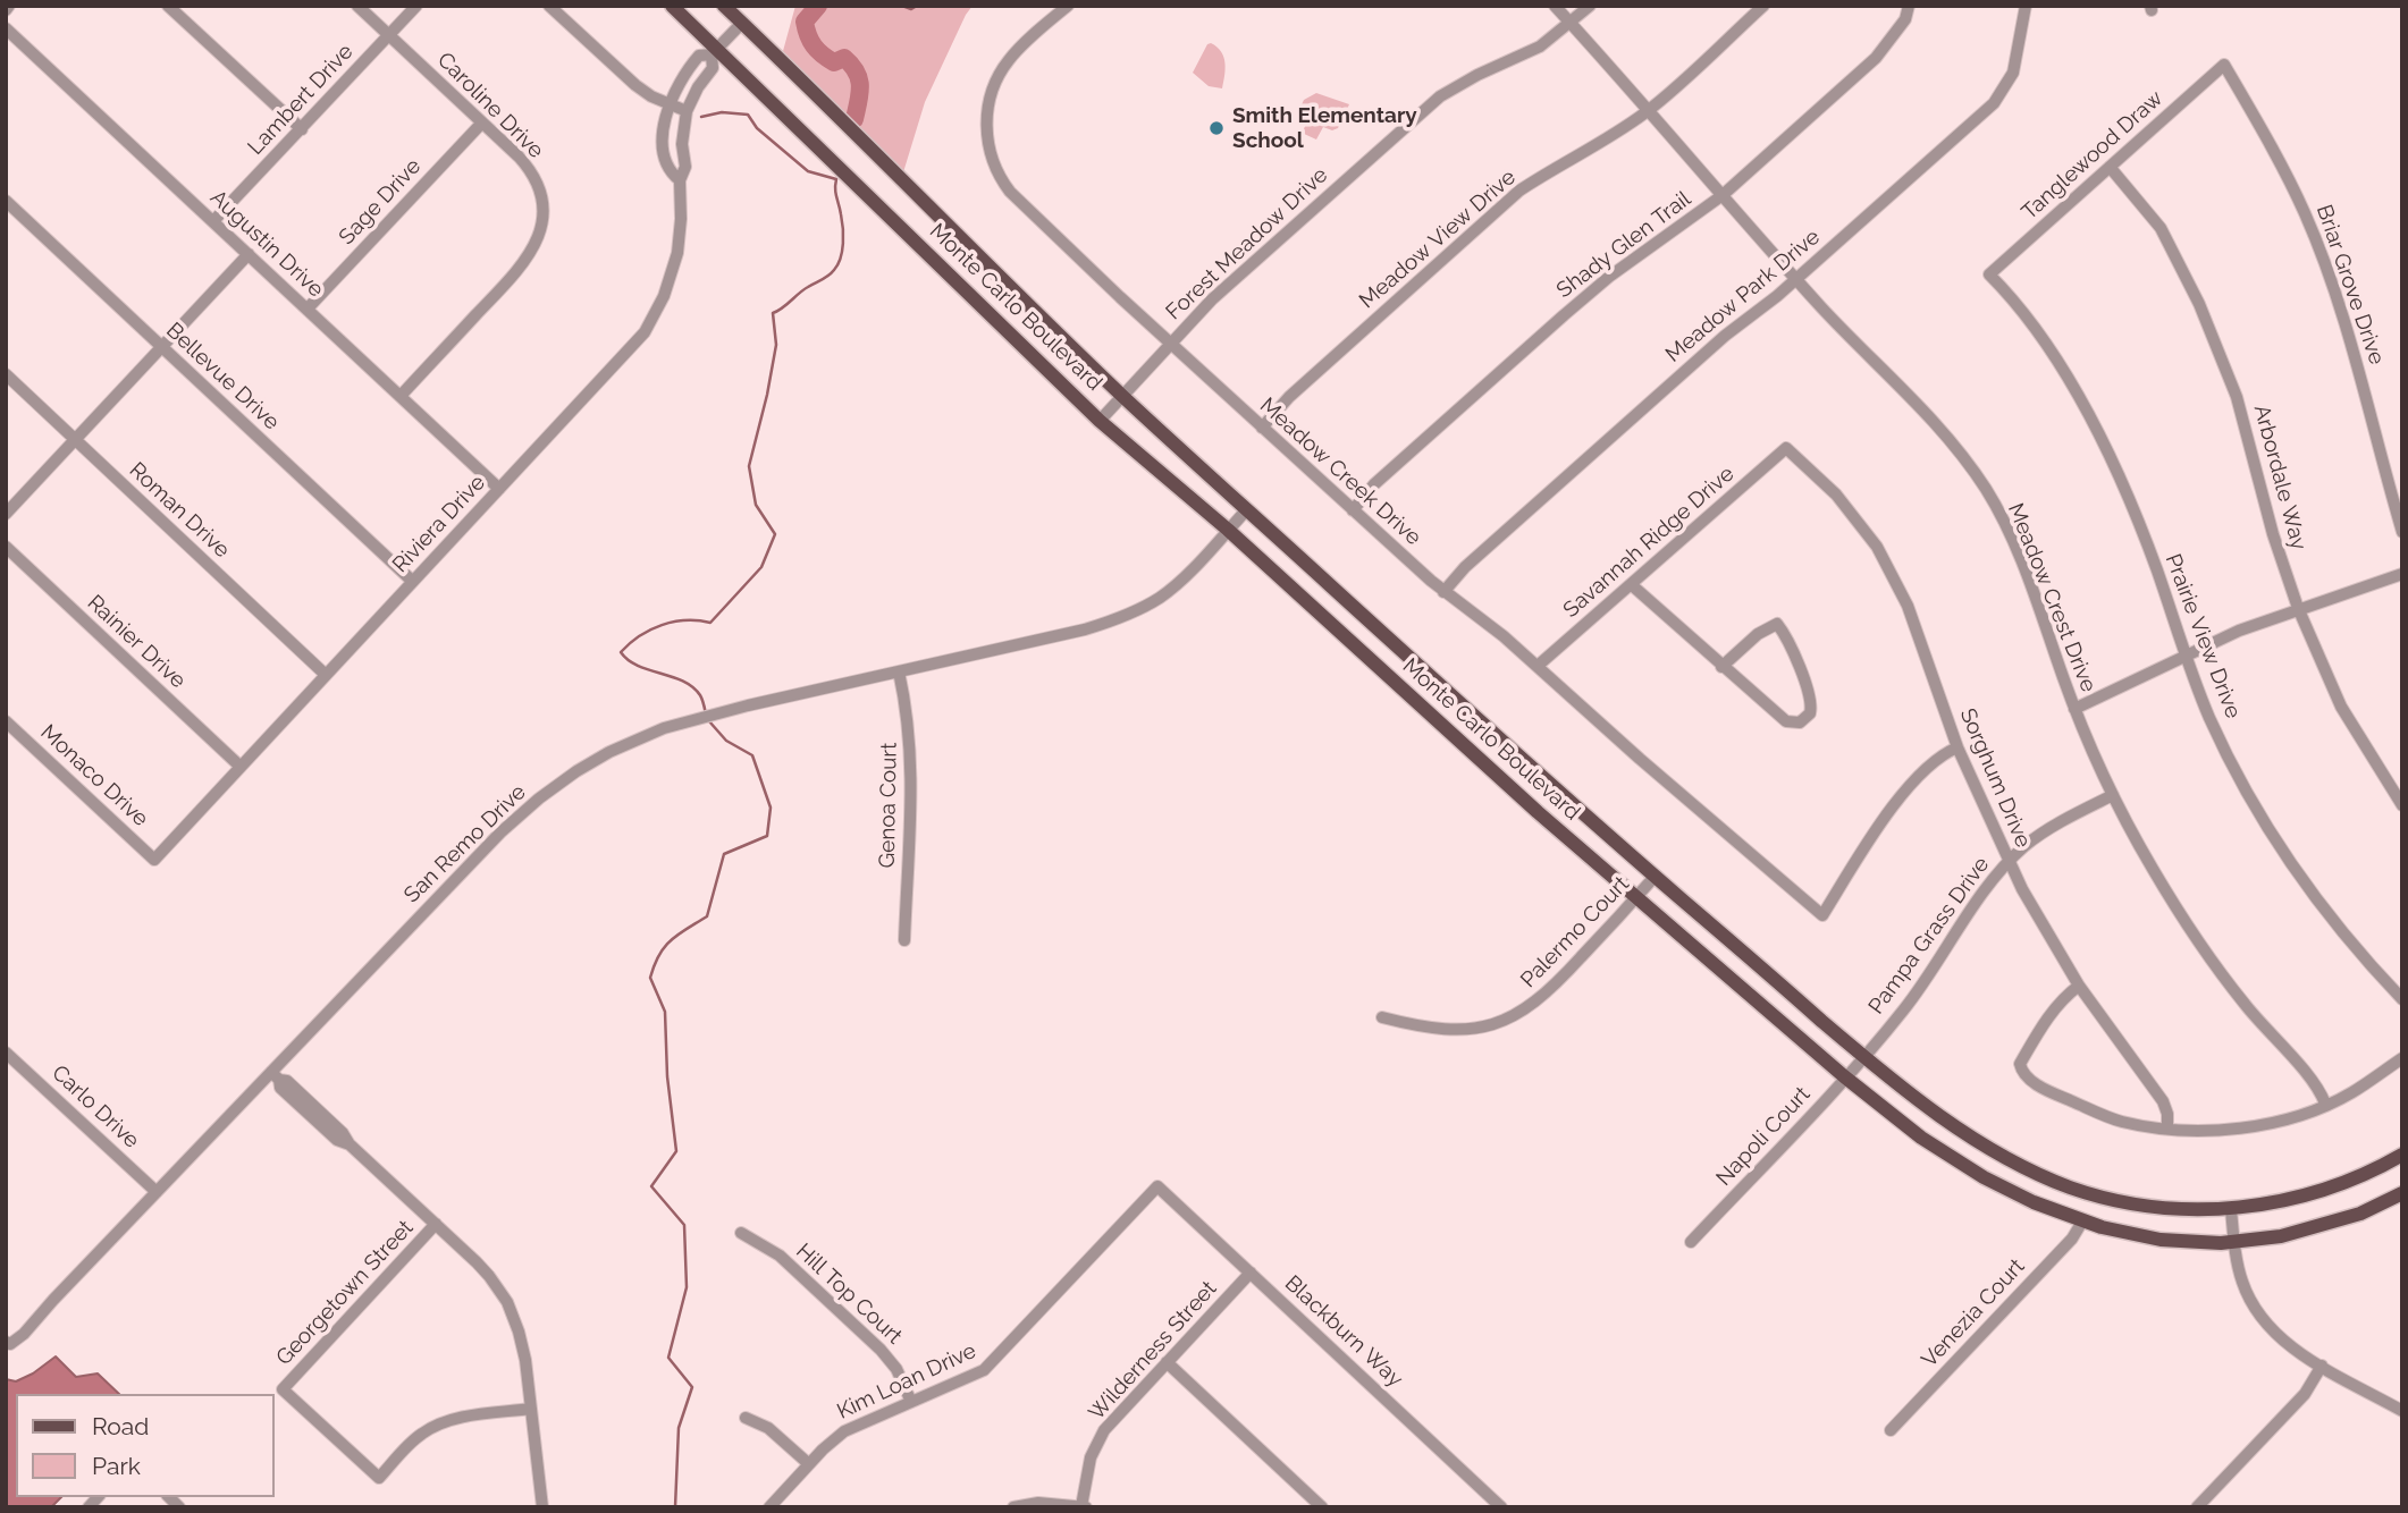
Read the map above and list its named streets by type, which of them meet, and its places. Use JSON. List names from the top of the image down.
{
  "streets": {
    "main road": ["Monte Carlo Boulevard"],
    "street": [
      "Lambert Drive",
      "Caroline Drive",
      "Tanglewood Draw",
      "Sage Drive",
      "Meadow View Drive",
      "Augustin Drive",
      "Forest Meadow Drive",
      "Shady Glen Trail",
      "Briar Grove Drive",
      "Meadow Park Drive",
      "Bellevue Drive",
      "Meadow Creek Drive",
      "Arbordale Way",
      "Roman Drive",
      "Riviera Drive",
      "Savannah Ridge Drive",
      "Meadow Crest Drive",
      "Prairie View Drive",
      "Rainier Drive",
      "Monaco Drive",
      "Sorghum Drive",
      "Genoa Court",
      "San Remo Drive",
      "Palermo Court",
      "Pampa Grass Drive",
      "Carlo Drive",
      "Napoli Court",
      "Georgetown Street",
      "Hill Top Court",
      "Venezia Court",
      "Blackburn Way",
      "Wilderness Street",
      "Kim Loan Drive"
    ]
  },
  "crossings": [
    ["Lambert Drive", "Caroline Drive"],
    ["Lambert Drive", "Augustin Drive"],
    ["Caroline Drive", "Sage Drive"],
    ["Caroline Drive", "Augustin Drive"],
    ["Tanglewood Draw", "Briar Grove Drive"],
    ["Tanglewood Draw", "Arbordale Way"],
    ["Tanglewood Draw", "Prairie View Drive"],
    ["Sage Drive", "Augustin Drive"],
    ["Meadow View Drive", "Meadow Creek Drive"],
    ["Meadow View Drive", "Meadow Crest Drive"],
    ["Augustin Drive", "Riviera Drive"],
    ["Forest Meadow Drive", "Monte Carlo Boulevard"],
    ["Forest Meadow Drive", "Meadow Creek Drive"],
    ["Forest Meadow Drive", "Meadow Crest Drive"],
    ["Shady Glen Trail", "Meadow Creek Drive"],
    ["Shady Glen Trail", "Meadow Crest Drive"],
    ["Meadow Park Drive", "Meadow Creek Drive"],
    ["Meadow Park Drive", "Meadow Crest Drive"],
    ["Monte Carlo Boulevard", "Riviera Drive"],
    ["Monte Carlo Boulevard", "San Remo Drive"],
    ["Monte Carlo Boulevard", "Palermo Court"],
    ["Monte Carlo Boulevard", "Pampa Grass Drive"],
    ["Monte Carlo Boulevard", "Napoli Court"],
    ["Monte Carlo Boulevard", "Venezia Court"],
    ["Bellevue Drive", "Riviera Drive"],
    ["Meadow Creek Drive", "Savannah Ridge Drive"],
    ["Meadow Creek Drive", "Sorghum Drive"],
    ["Roman Drive", "Riviera Drive"],
    ["Riviera Drive", "Rainier Drive"],
    ["Riviera Drive", "Monaco Drive"],
    ["Savannah Ridge Drive", "Sorghum Drive"],
    ["Meadow Crest Drive", "Pampa Grass Drive"],
    ["Sorghum Drive", "Pampa Grass Drive"],
    ["Genoa Court", "San Remo Drive"],
    ["San Remo Drive", "Carlo Drive"],
    ["Pampa Grass Drive", "Napoli Court"],
    ["Hill Top Court", "Kim Loan Drive"],
    ["Blackburn Way", "Wilderness Street"],
    ["Blackburn Way", "Kim Loan Drive"]
  ],
  "places": ["Smith Elementary School"],
  "legend": ["Road", "Park"]
}
